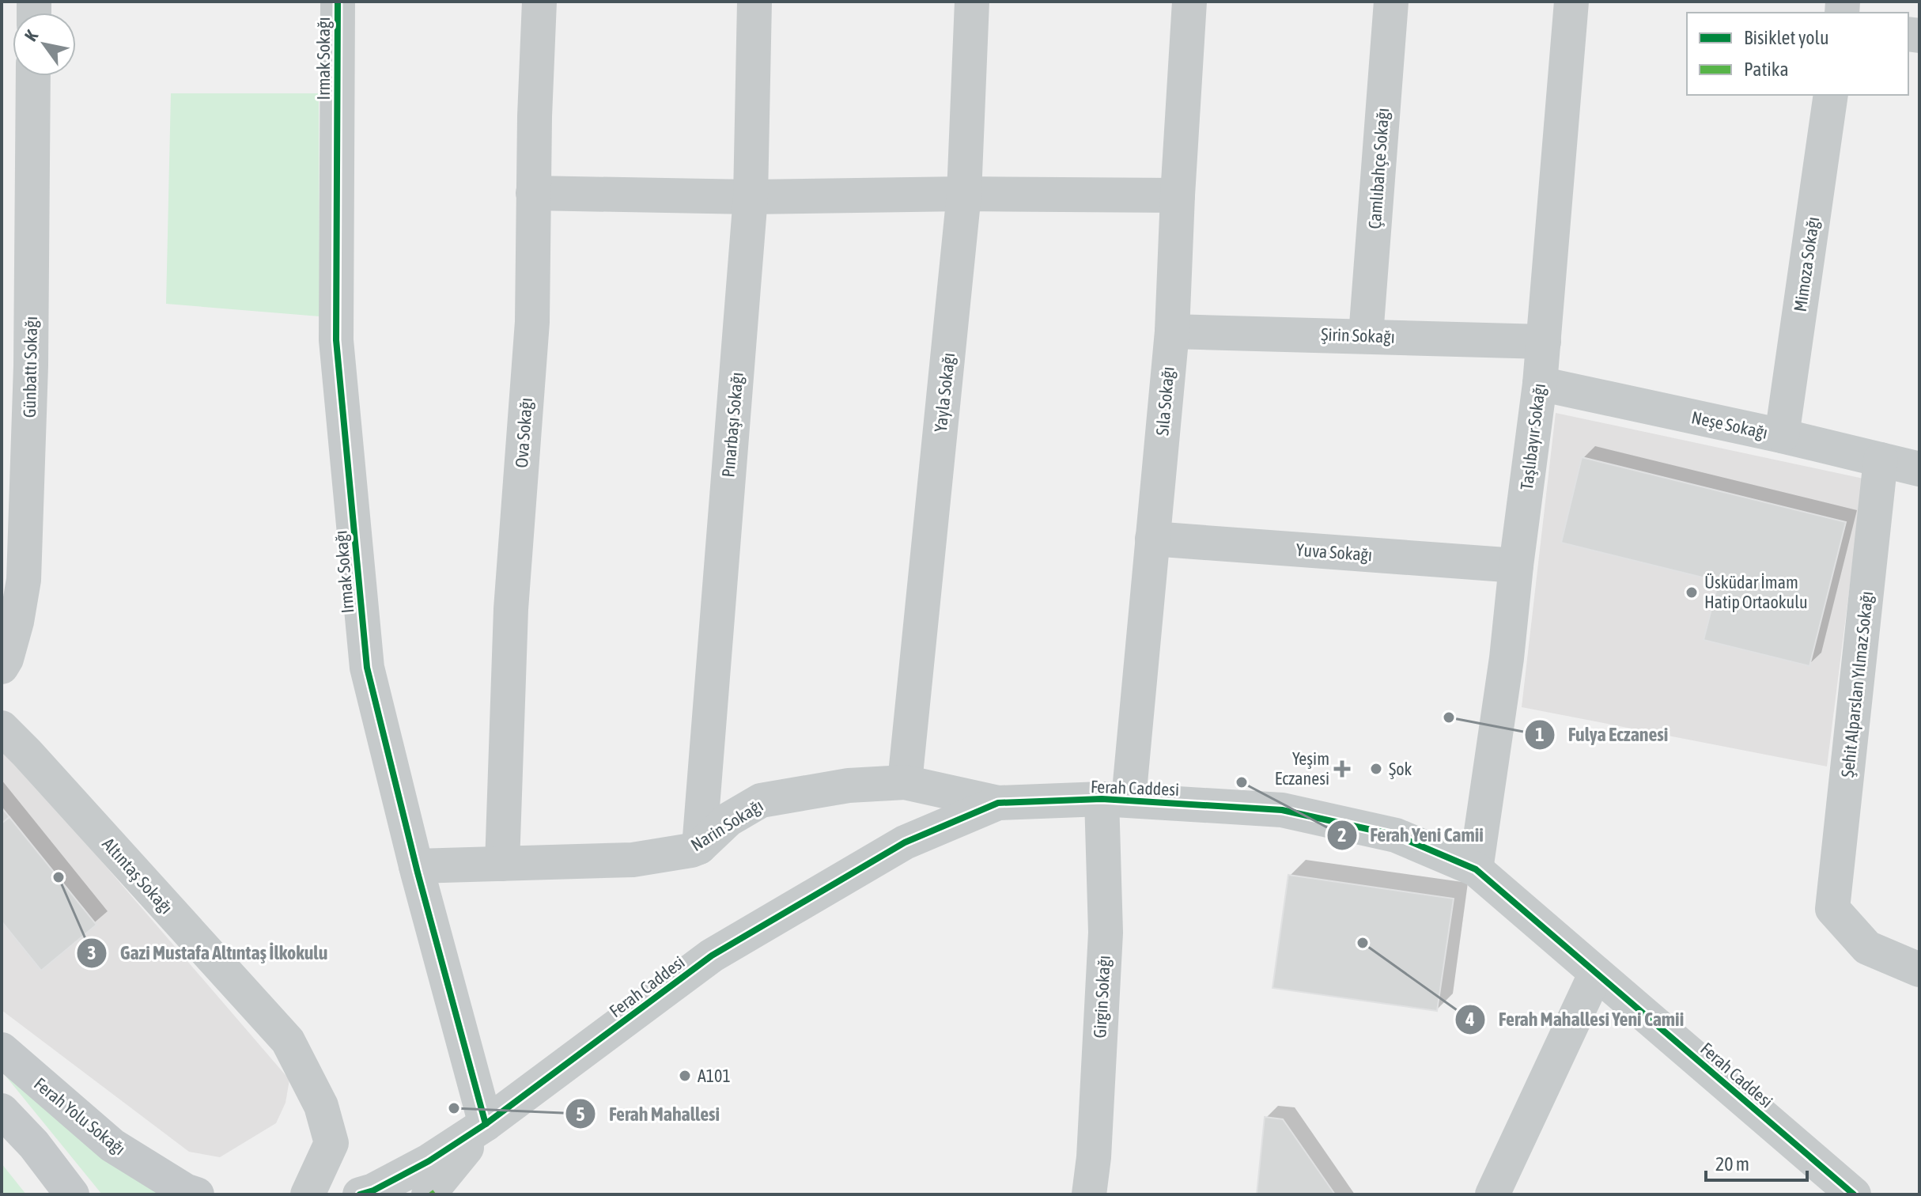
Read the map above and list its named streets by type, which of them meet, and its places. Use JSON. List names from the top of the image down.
{
  "streets": {
    "main road": ["Ferah Yolu Sokağı"],
    "street": [
      "Irmak Sokağı",
      "Çamlıbahçe Sokağı",
      "Mimoza Sokağı",
      "Şirin Sokağı",
      "Günbattı Sokağı",
      "Yayla Sokağı",
      "Sıla Sokağı",
      "Pınarbaşı Sokağı",
      "Neşe Sokağı",
      "Ova Sokağı",
      "Taşlıbayır Sokağı",
      "Yuva Sokağı",
      "Şehit Alparslan Yılmaz Sokağı",
      "Ferah Caddesi",
      "Narin Sokağı",
      "Altıntaş Sokağı",
      "Girgin Sokağı"
    ]
  },
  "crossings": [
    ["Irmak Sokağı", "Ferah Caddesi"],
    ["Irmak Sokağı", "Narin Sokağı"],
    ["Çamlıbahçe Sokağı", "Şirin Sokağı"],
    ["Mimoza Sokağı", "Neşe Sokağı"],
    ["Şirin Sokağı", "Sıla Sokağı"],
    ["Şirin Sokağı", "Taşlıbayır Sokağı"],
    ["Yayla Sokağı", "Narin Sokağı"],
    ["Sıla Sokağı", "Yuva Sokağı"],
    ["Sıla Sokağı", "Ferah Caddesi"],
    ["Sıla Sokağı", "Girgin Sokağı"],
    ["Pınarbaşı Sokağı", "Narin Sokağı"],
    ["Neşe Sokağı", "Taşlıbayır Sokağı"],
    ["Neşe Sokağı", "Şehit Alparslan Yılmaz Sokağı"],
    ["Ova Sokağı", "Narin Sokağı"],
    ["Taşlıbayır Sokağı", "Yuva Sokağı"],
    ["Taşlıbayır Sokağı", "Ferah Caddesi"],
    ["Ferah Caddesi", "Narin Sokağı"],
    ["Ferah Caddesi", "Girgin Sokağı"]
  ],
  "places": {
    "other": [
      "Üsküdar İmam Hatip Ortaokulu",
      "Fulya Eczanesi",
      "Şok",
      "Ferah Yeni Camii",
      "Gazi Mustafa Altıntaş İlkokulu",
      "Ferah Mahallesi Yeni Camii",
      "A101",
      "Ferah Mahallesi"
    ],
    "health": ["Yeşim Eczanesi"]
  },
  "legend": ["Bisiklet yolu", "Patika"],
  "scale_bar": "20 m",
  "north": "top left"
}
